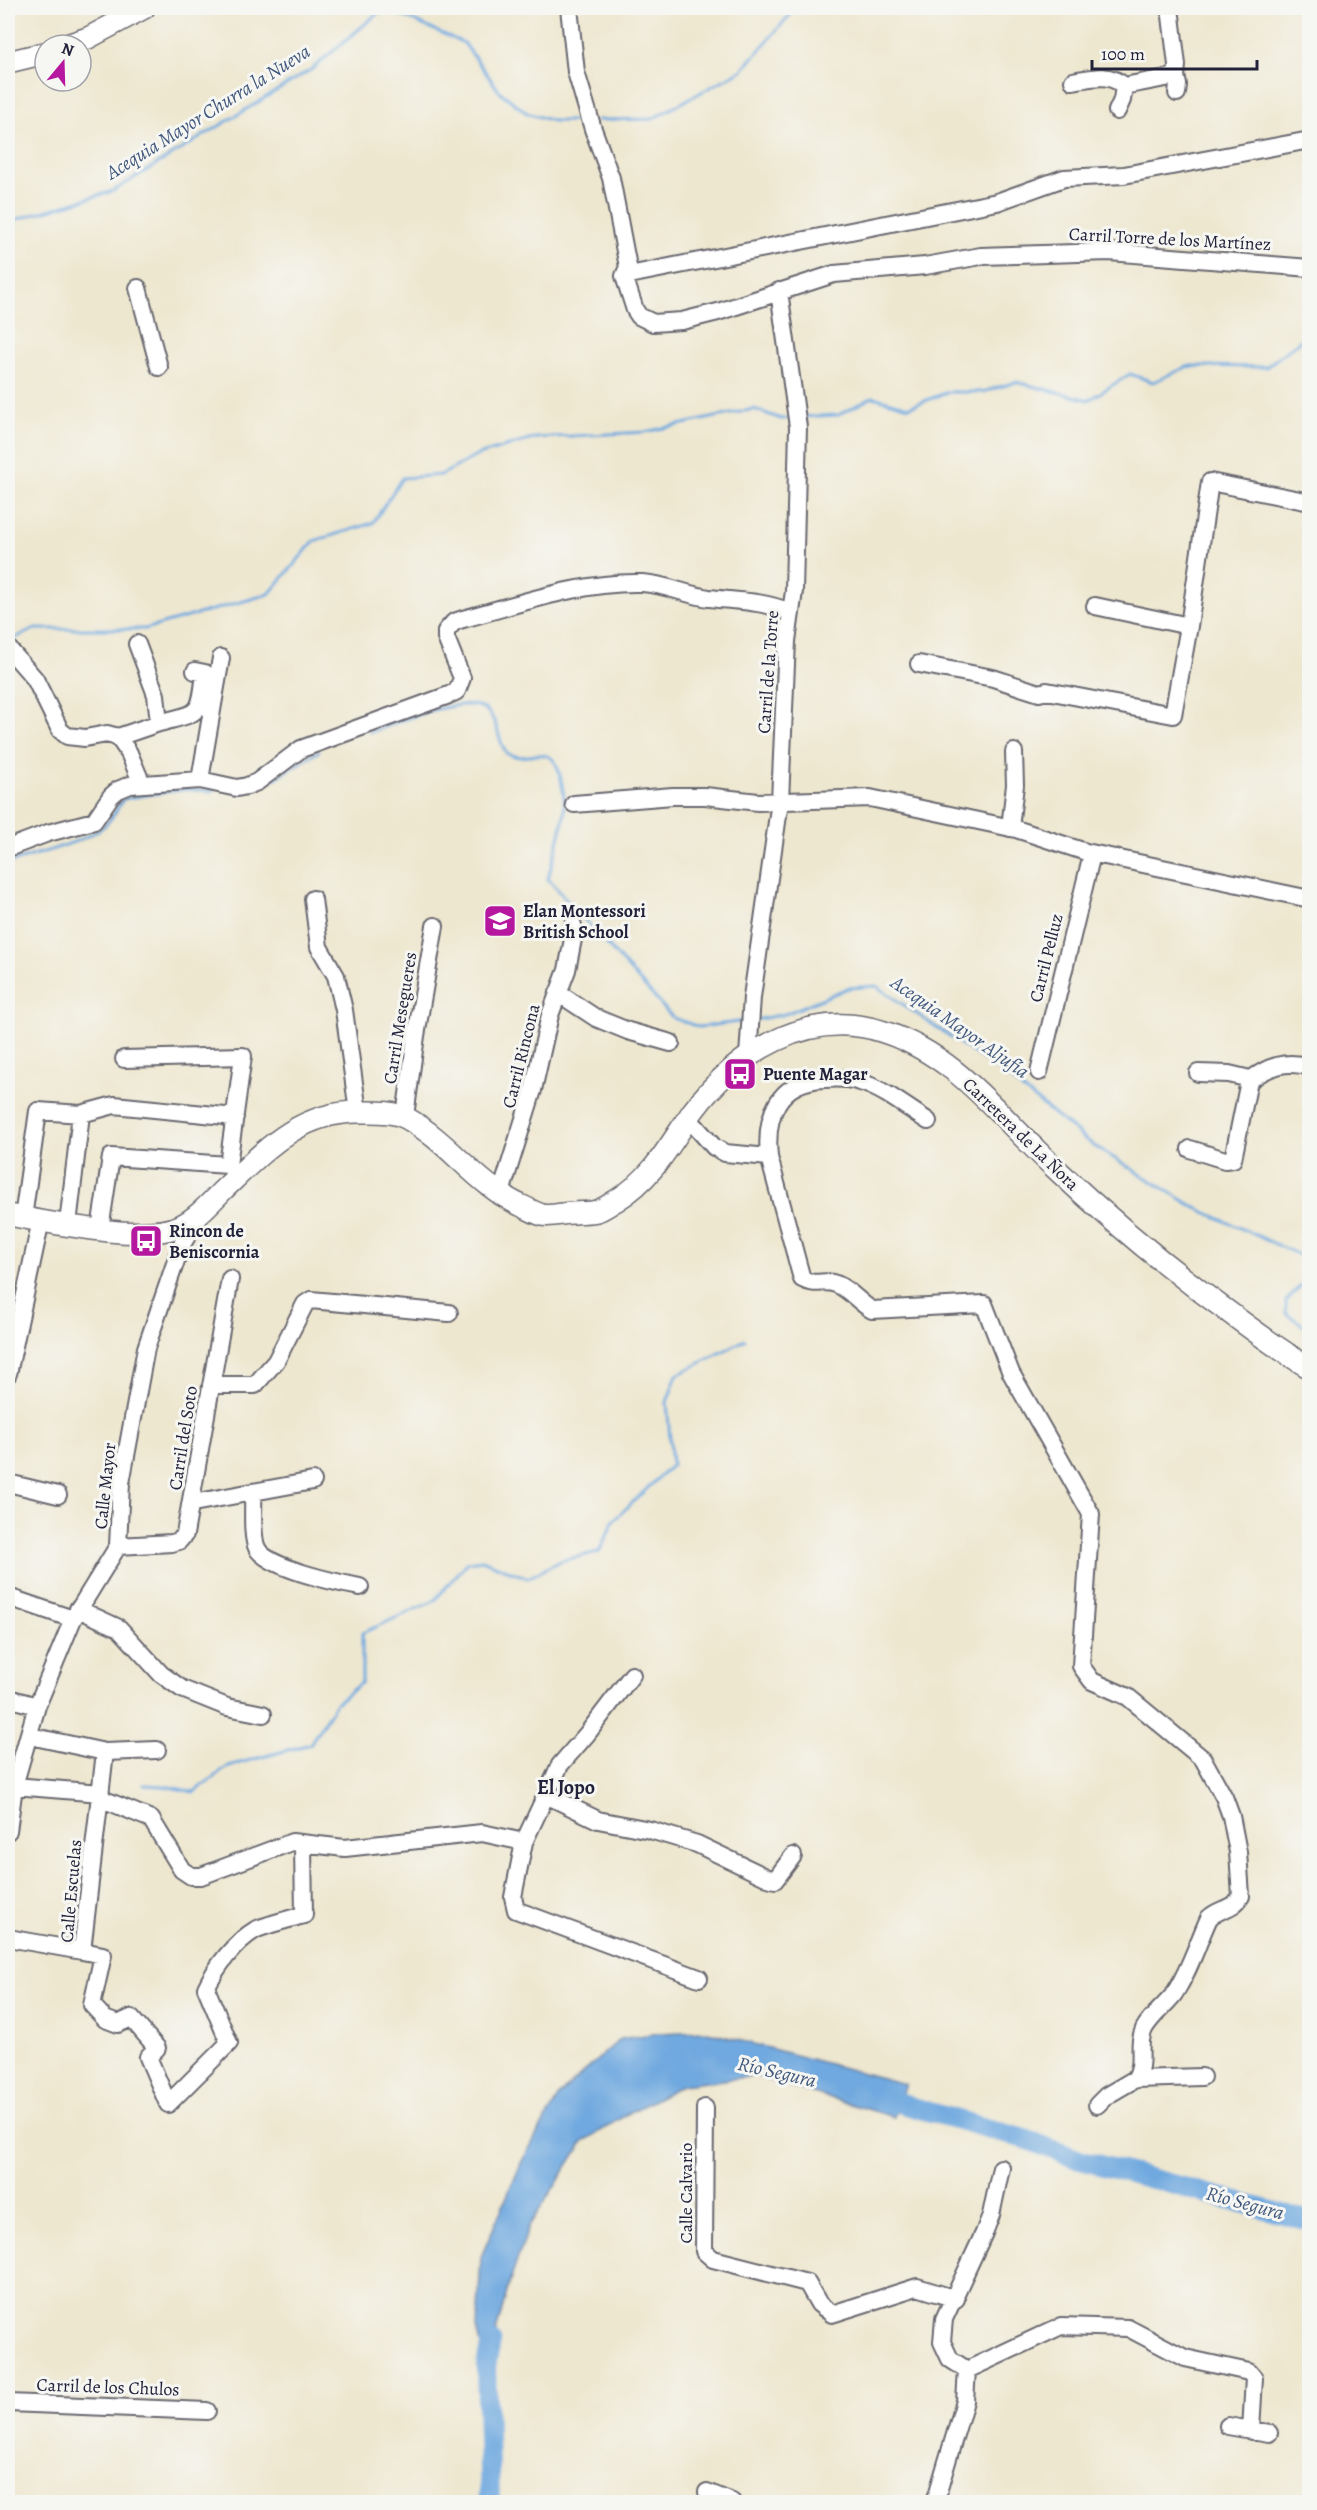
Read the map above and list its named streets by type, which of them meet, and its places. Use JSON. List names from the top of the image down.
{
  "streets": {
    "main road": ["Carretera de La Ñora"],
    "street": [
      "Carril Torre de los Martínez",
      "Carril de la Torre",
      "Carril Pelluz",
      "Carril Mesegueres",
      "Carril Rincona",
      "Carril del Soto",
      "Calle Mayor",
      "Calle Escuelas",
      "Calle Calvario",
      "Carril de los Chulos"
    ]
  },
  "crossings": [
    ["Carril Torre de los Martínez", "Carril de la Torre"],
    ["Carril de la Torre", "Carretera de La Ñora"],
    ["Carril Mesegueres", "Carretera de La Ñora"],
    ["Carril Rincona", "Carretera de La Ñora"],
    ["Carril del Soto", "Calle Mayor"]
  ],
  "districts": ["El Jopo"],
  "water": ["Acequia Mayor Churra la Nueva", "Acequia Mayor Aljufía", "Río Segura"],
  "places": {
    "school or university": ["Elan Montessori British School"],
    "bus stop": ["Puente Magar", "Rincon de Beniscornia"]
  },
  "scale_bar": "100 m",
  "north": "top"
}
